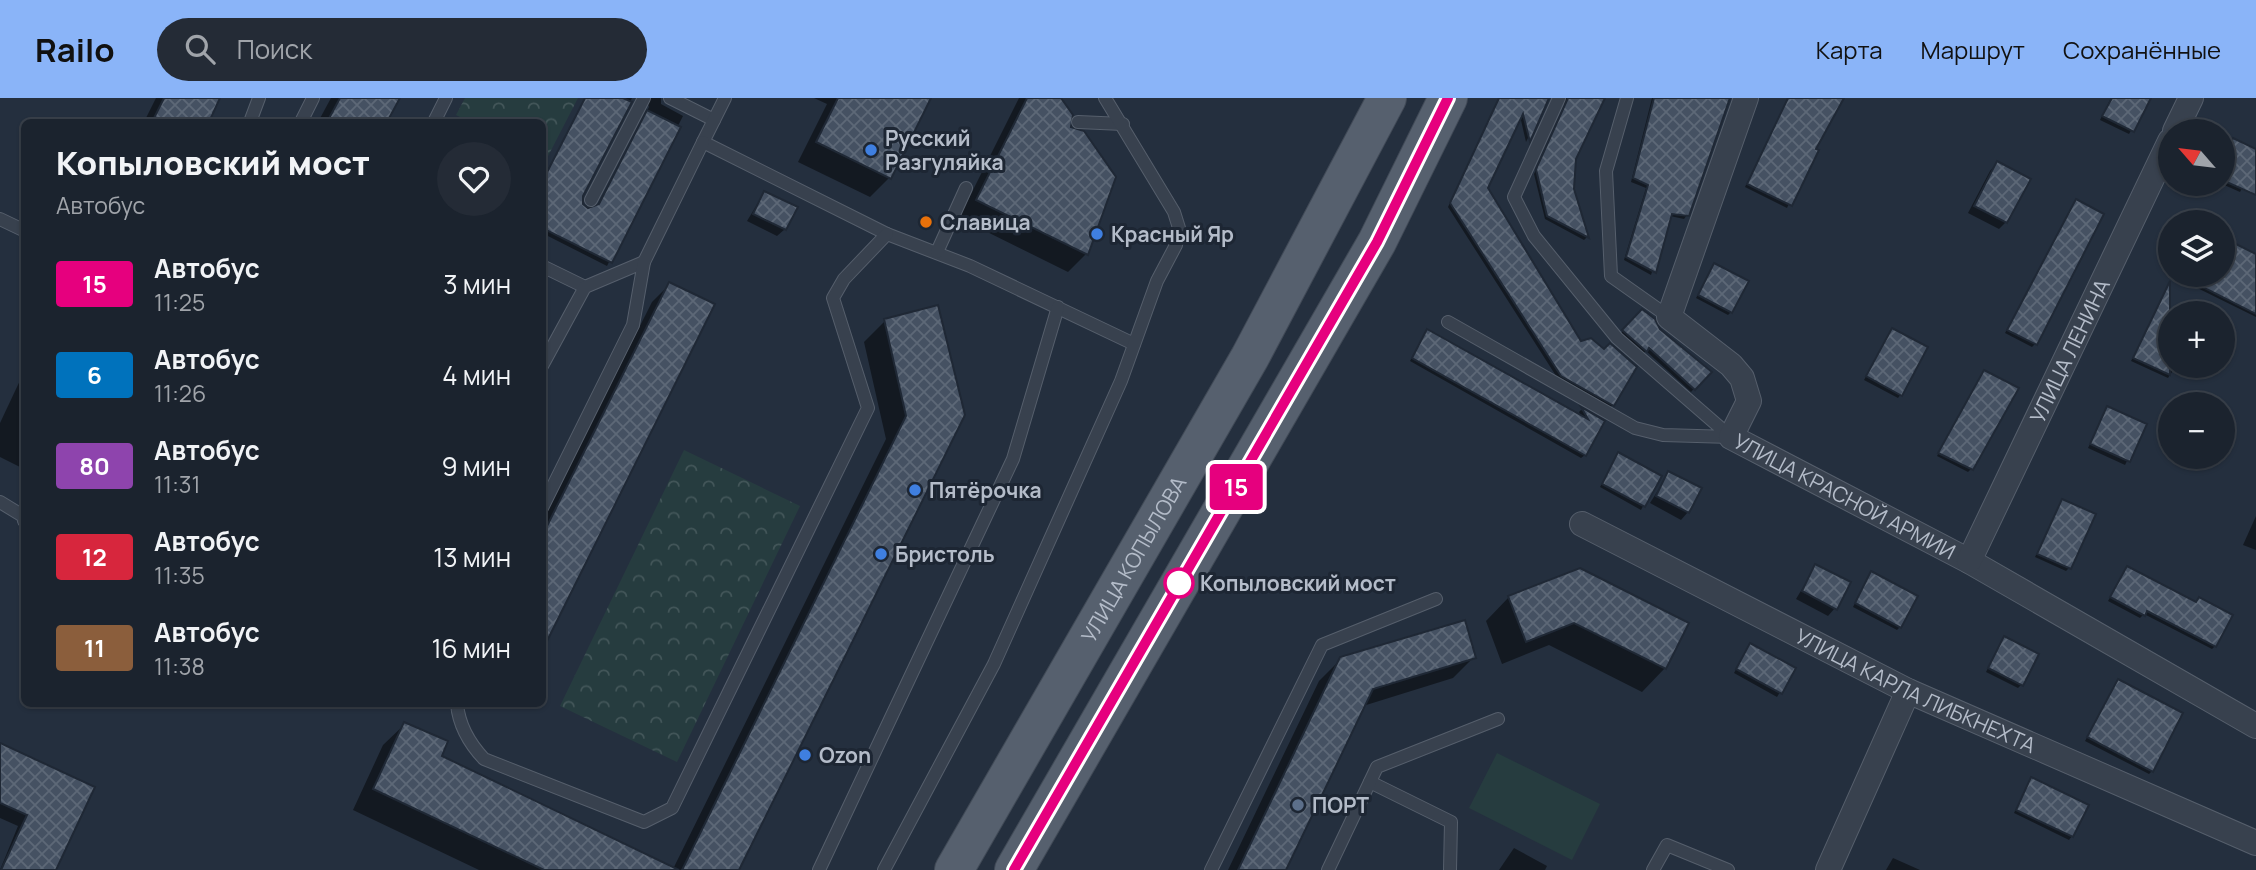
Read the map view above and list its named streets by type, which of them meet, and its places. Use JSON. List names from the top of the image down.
{
  "streets": {
    "main road": ["УЛИЦА КОПЫЛОВА"],
    "street": ["УЛИЦА ЛЕНИНА", "УЛИЦА КРАСНОЙ АРМИИ", "УЛИЦА КАРЛА ЛИБКНЕХТА"]
  },
  "crossings": [
    ["УЛИЦА ЛЕНИНА", "УЛИЦА КРАСНОЙ АРМИИ"]
  ],
  "places": [
    "Русский Разгуляйка",
    "Славица",
    "Красный Яр",
    "Пятёрочка",
    "Бристоль",
    "Копыловский мост",
    "Ozon",
    "ПОРТ"
  ],
  "lines": ["bus line 15"],
  "north": "top left",
  "page": {
    "header": "Railo",
    "search": "Поиск",
    "nav": ["Карта", "Маршрут", "Сохранённые"],
    "on_map": "15",
    "map_buttons": ["+", "−"],
    "heading": ["Копыловский мост", "Автобус"],
    "list": [
      {
        "mark": "15",
        "name": "Автобус",
        "note": "11:25",
        "value": "3 мин"
      },
      {
        "mark": "6",
        "name": "Автобус",
        "note": "11:26",
        "value": "4 мин"
      },
      {
        "mark": "80",
        "name": "Автобус",
        "note": "11:31",
        "value": "9 мин"
      },
      {
        "mark": "12",
        "name": "Автобус",
        "note": "11:35",
        "value": "13 мин"
      },
      {
        "mark": "11",
        "name": "Автобус",
        "note": "11:38",
        "value": "16 мин"
      }
    ]
  }
}
